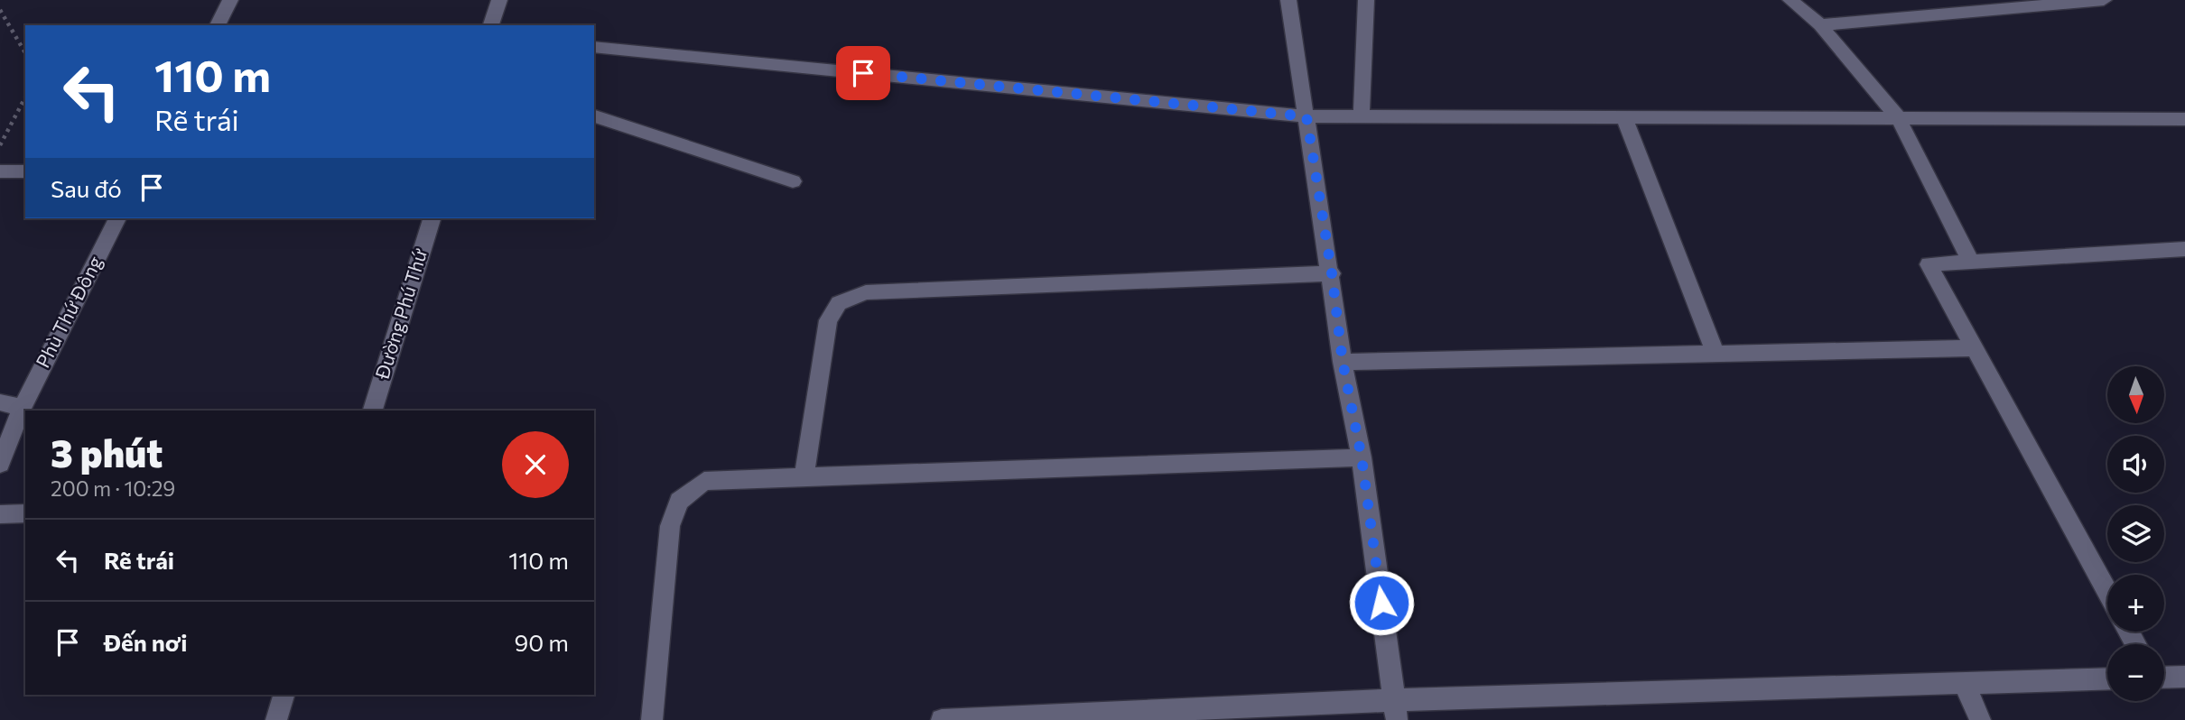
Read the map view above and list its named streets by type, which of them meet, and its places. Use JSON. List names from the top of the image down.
{
  "streets": {
    "street": ["Phù Thứ Đông", "Đường Phú Thứ"]
  },
  "north": "bottom",
  "page": {
    "turn": ["110 m", "Rẽ trái"],
    "then": "Sau đó",
    "map_buttons": ["+", "−"],
    "heading": ["3 phút", "200 m · 10:29"],
    "list": [
      {
        "name": "Rẽ trái",
        "value": "110 m"
      },
      {
        "name": "Đến nơi",
        "value": "90 m"
      }
    ]
  }
}
